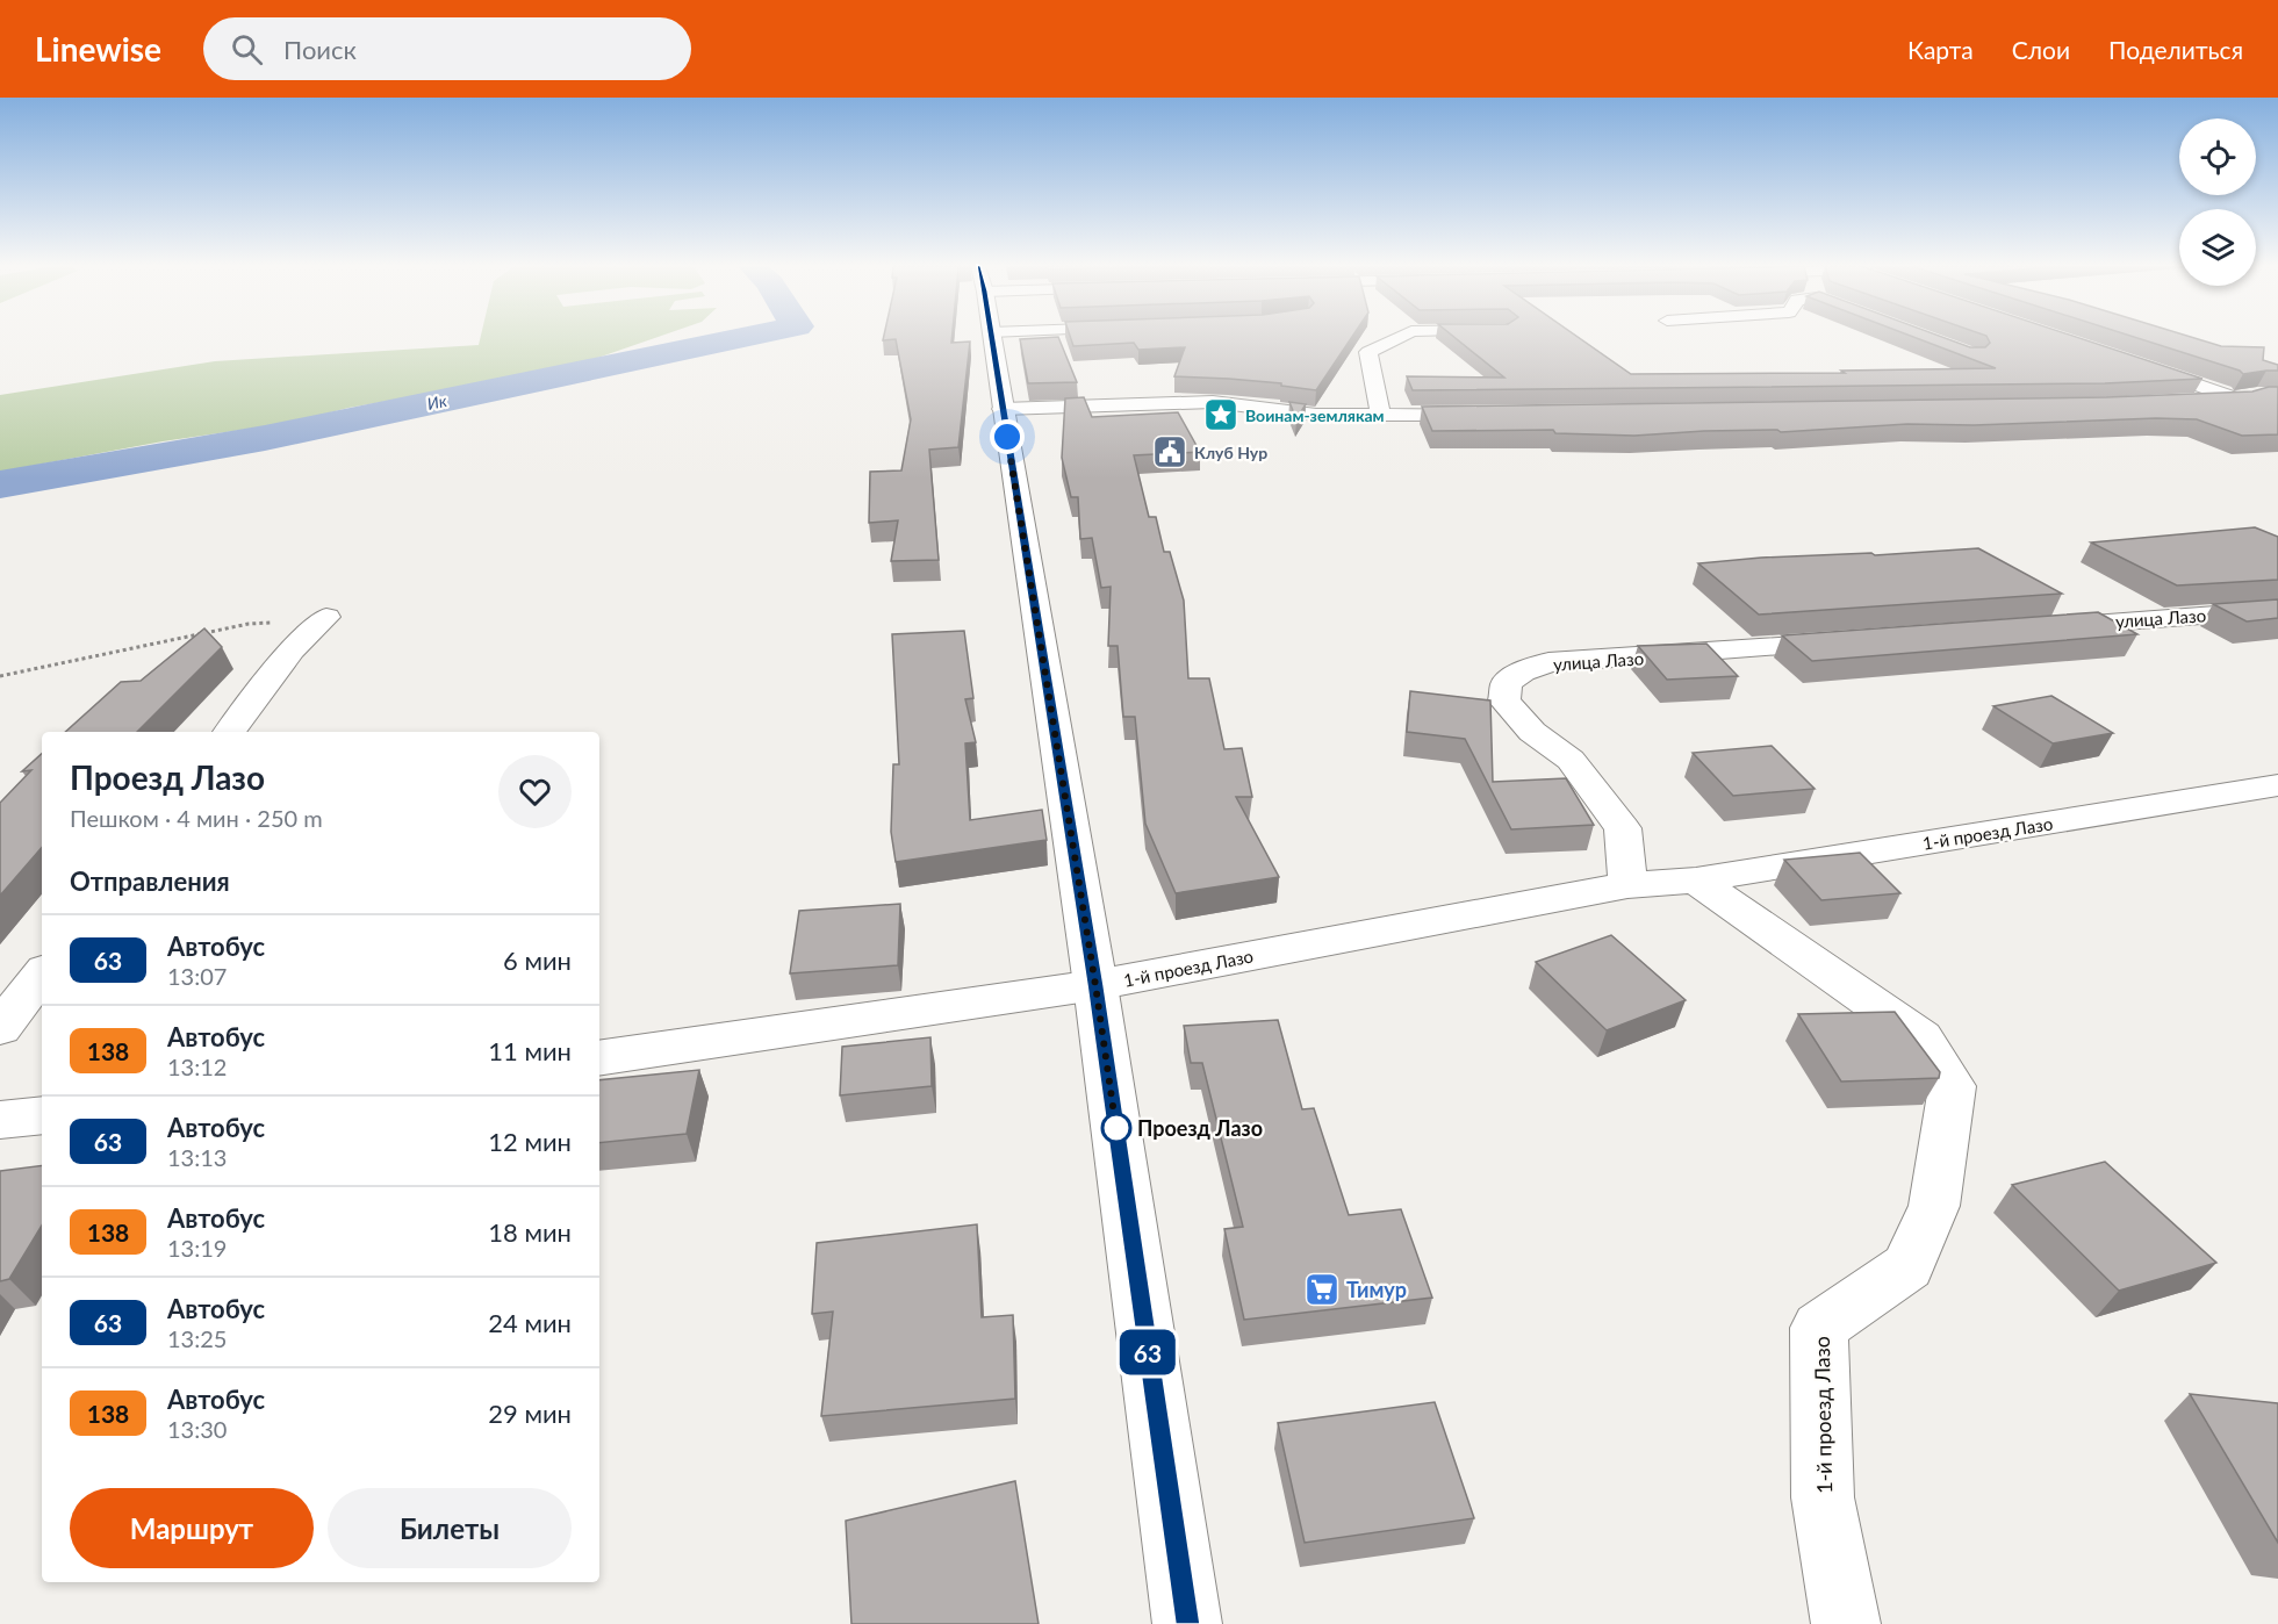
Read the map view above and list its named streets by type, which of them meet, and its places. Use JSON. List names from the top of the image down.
{
  "streets": {
    "street": ["улица Лазо", "1-й проезд Лазо"]
  },
  "crossings": [
    ["улица Лазо", "1-й проезд Лазо"]
  ],
  "water": ["Ик"],
  "places": {
    "place": ["Воинам-землякам"],
    "public building": ["Клуб Нур"],
    "other": ["Проезд Лазо"],
    "supermarket": ["Тимур"]
  },
  "lines": ["bus line 63"],
  "page": {
    "header": "Linewise",
    "search": "Поиск",
    "nav": ["Карта", "Слои", "Поделиться"],
    "on_map": "63",
    "heading": [
      ["Проезд Лазо", "Пешком · 4 мин · 250 m"],
      "Отправления"
    ],
    "list": [
      {
        "mark": "63",
        "name": "Автобус",
        "note": "13:07",
        "value": "6 мин"
      },
      {
        "mark": "138",
        "name": "Автобус",
        "note": "13:12",
        "value": "11 мин"
      },
      {
        "mark": "63",
        "name": "Автобус",
        "note": "13:13",
        "value": "12 мин"
      },
      {
        "mark": "138",
        "name": "Автобус",
        "note": "13:19",
        "value": "18 мин"
      },
      {
        "mark": "63",
        "name": "Автобус",
        "note": "13:25",
        "value": "24 мин"
      },
      {
        "mark": "138",
        "name": "Автобус",
        "note": "13:30",
        "value": "29 мин"
      }
    ],
    "buttons": ["Маршрут", "Билеты"]
  }
}
